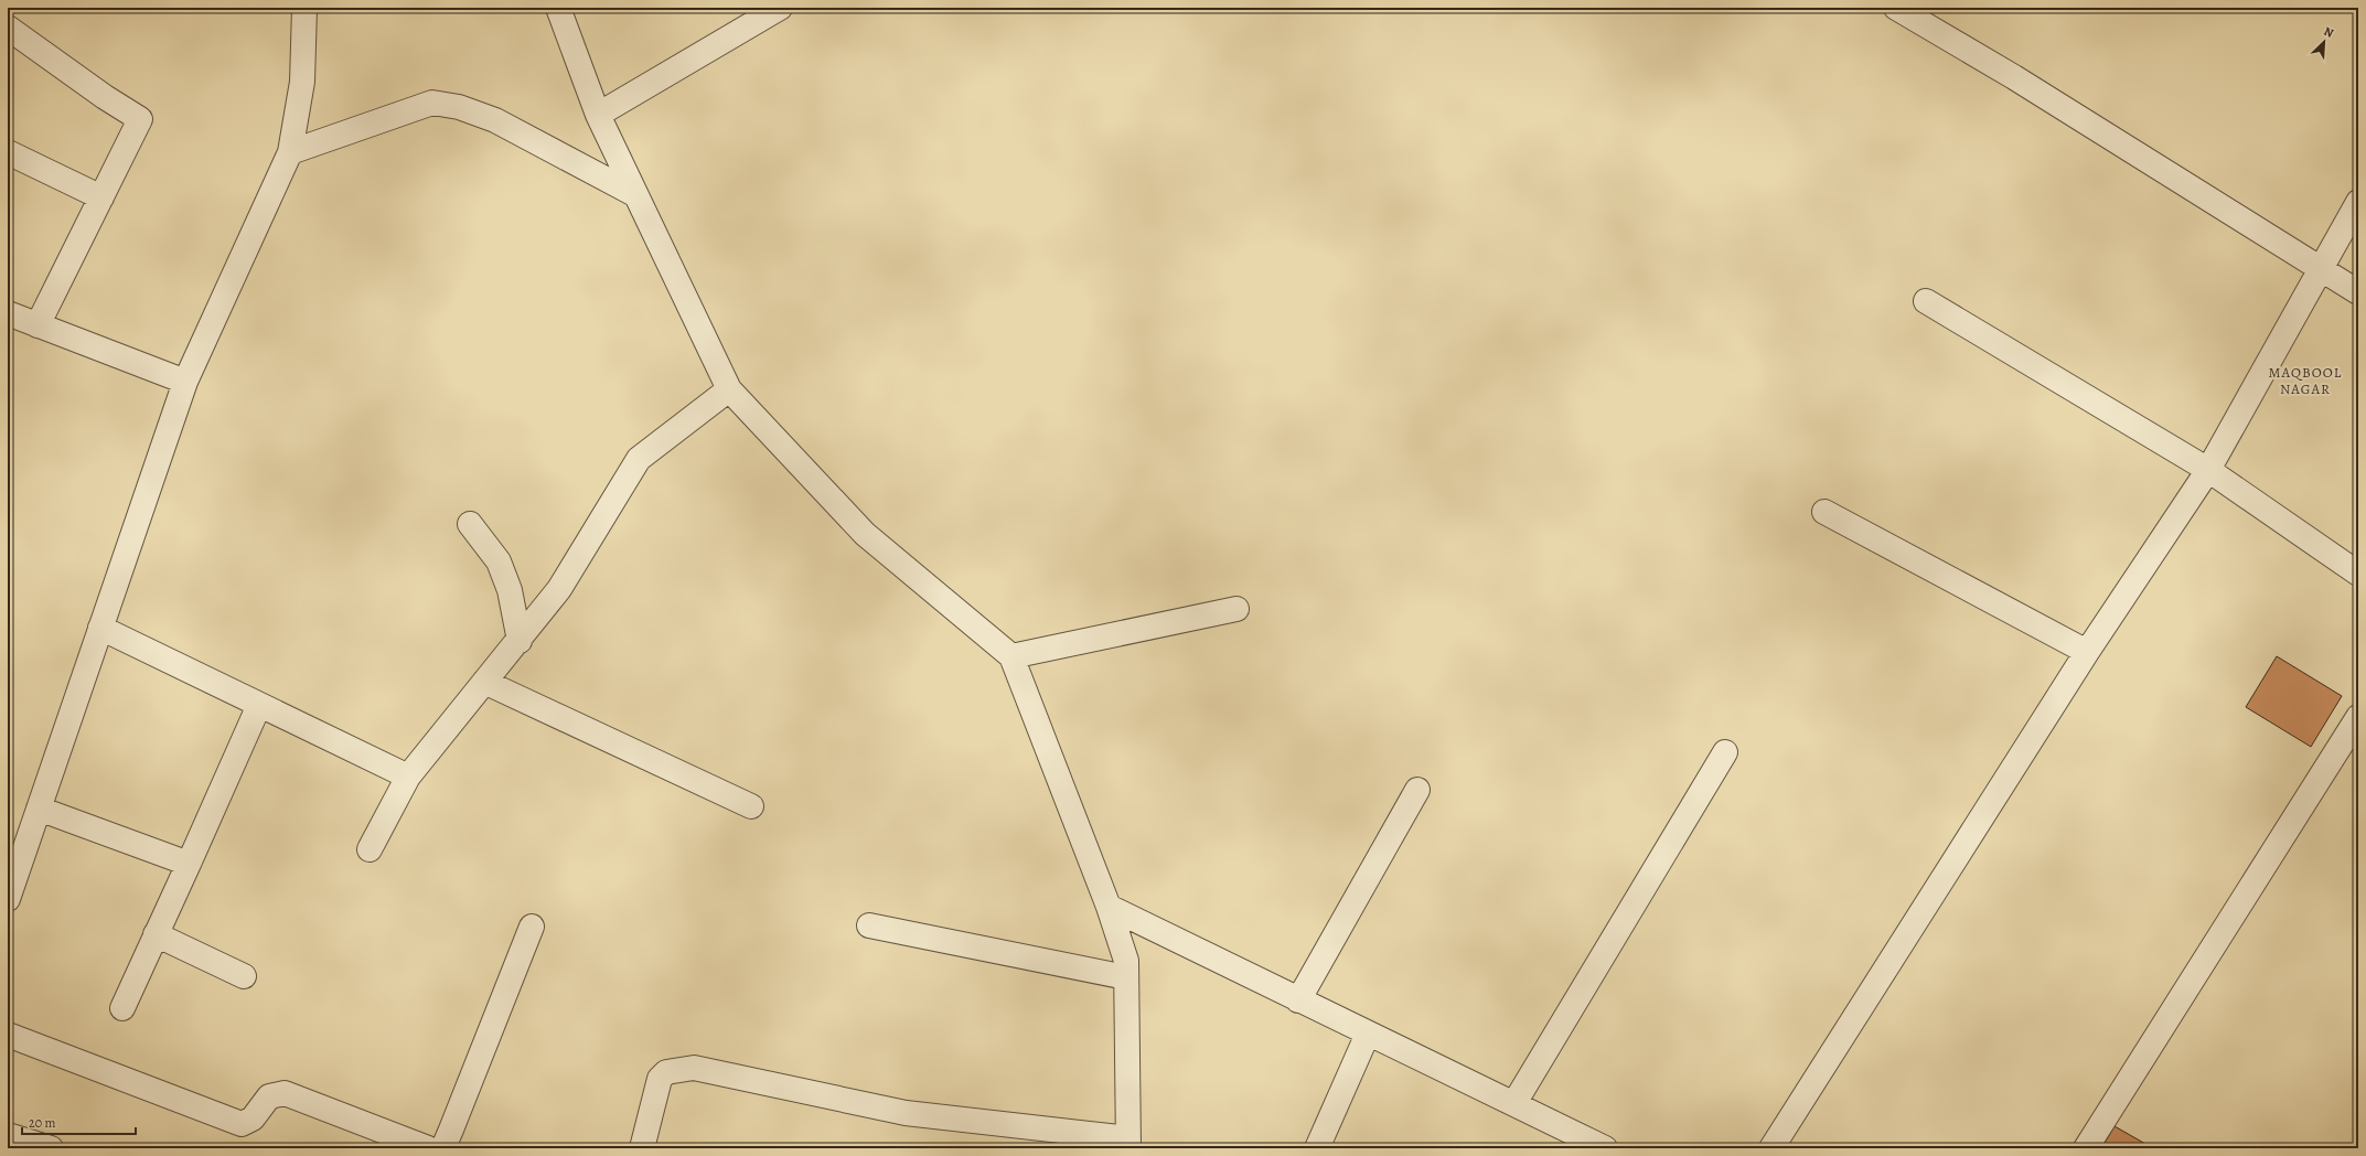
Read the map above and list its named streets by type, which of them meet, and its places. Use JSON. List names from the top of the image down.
{
  "districts": ["MAQBOOL NAGAR"],
  "scale_bar": "20 m",
  "north": "top right"
}
